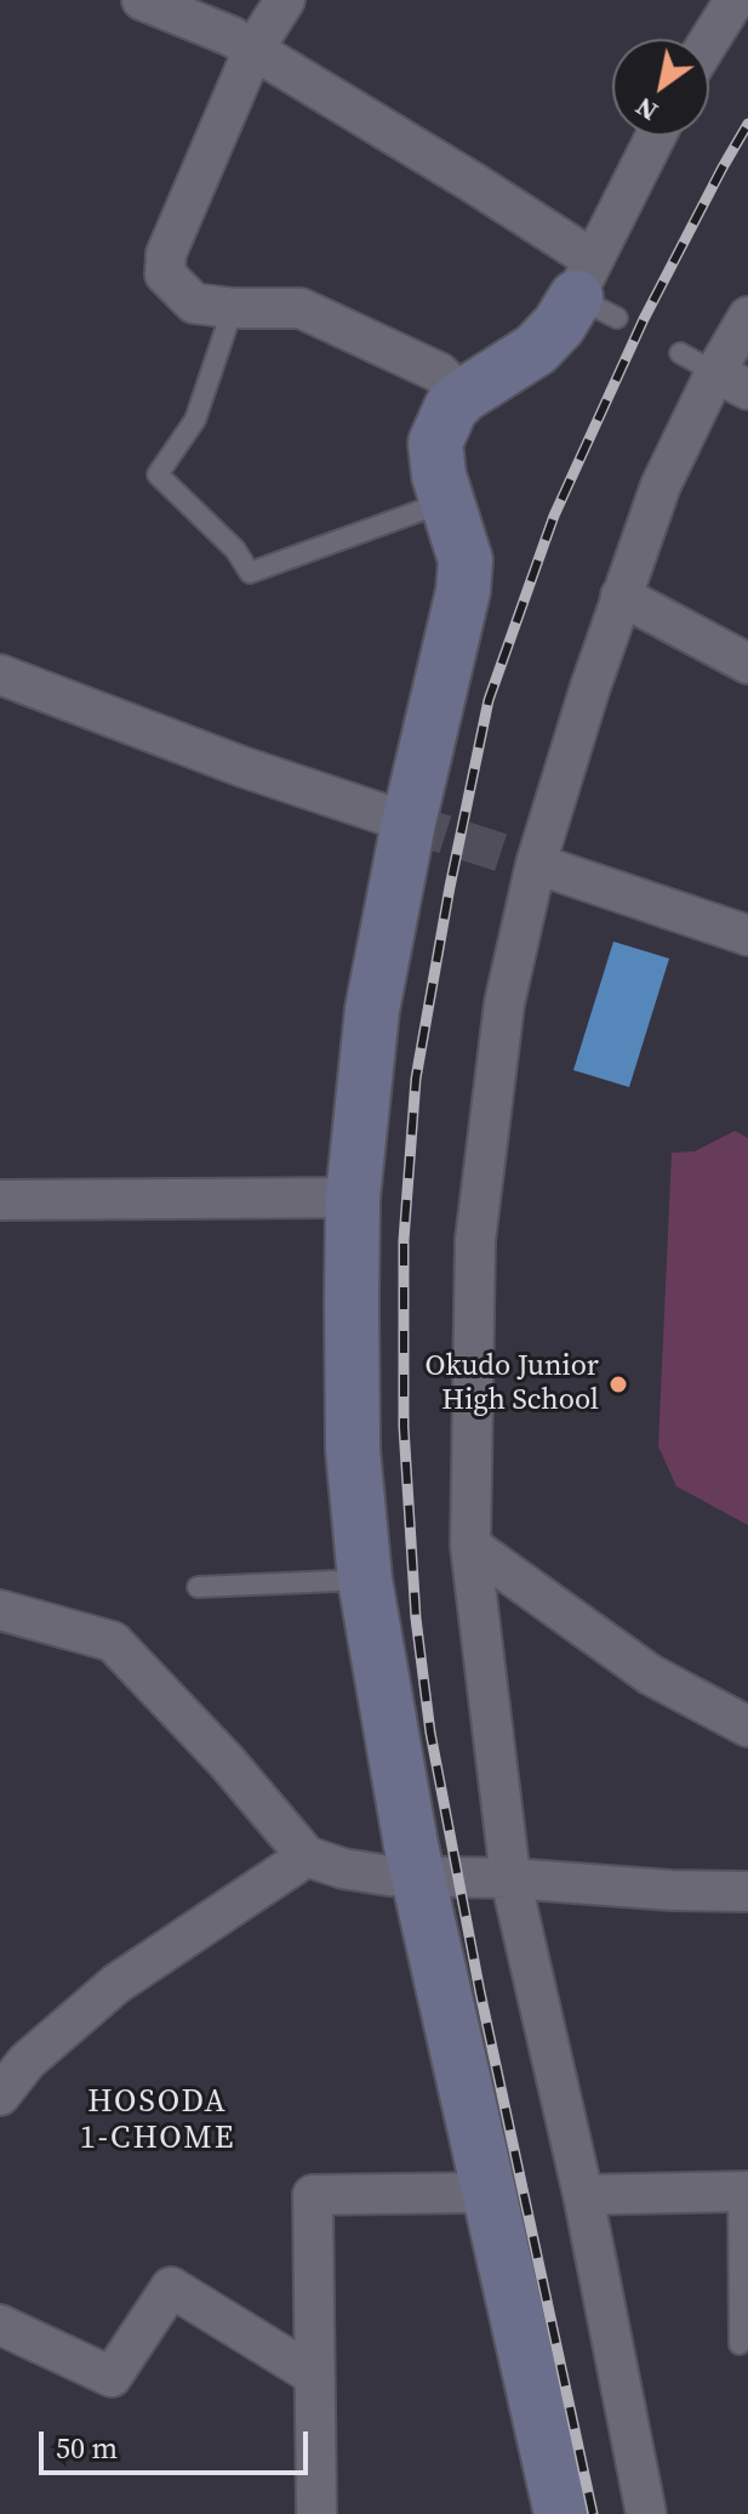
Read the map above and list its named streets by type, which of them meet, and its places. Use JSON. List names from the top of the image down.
{
  "districts": ["HOSODA 1-CHOME"],
  "places": ["Okudo Junior High School"],
  "scale_bar": "50 m",
  "north": "bottom left"
}
